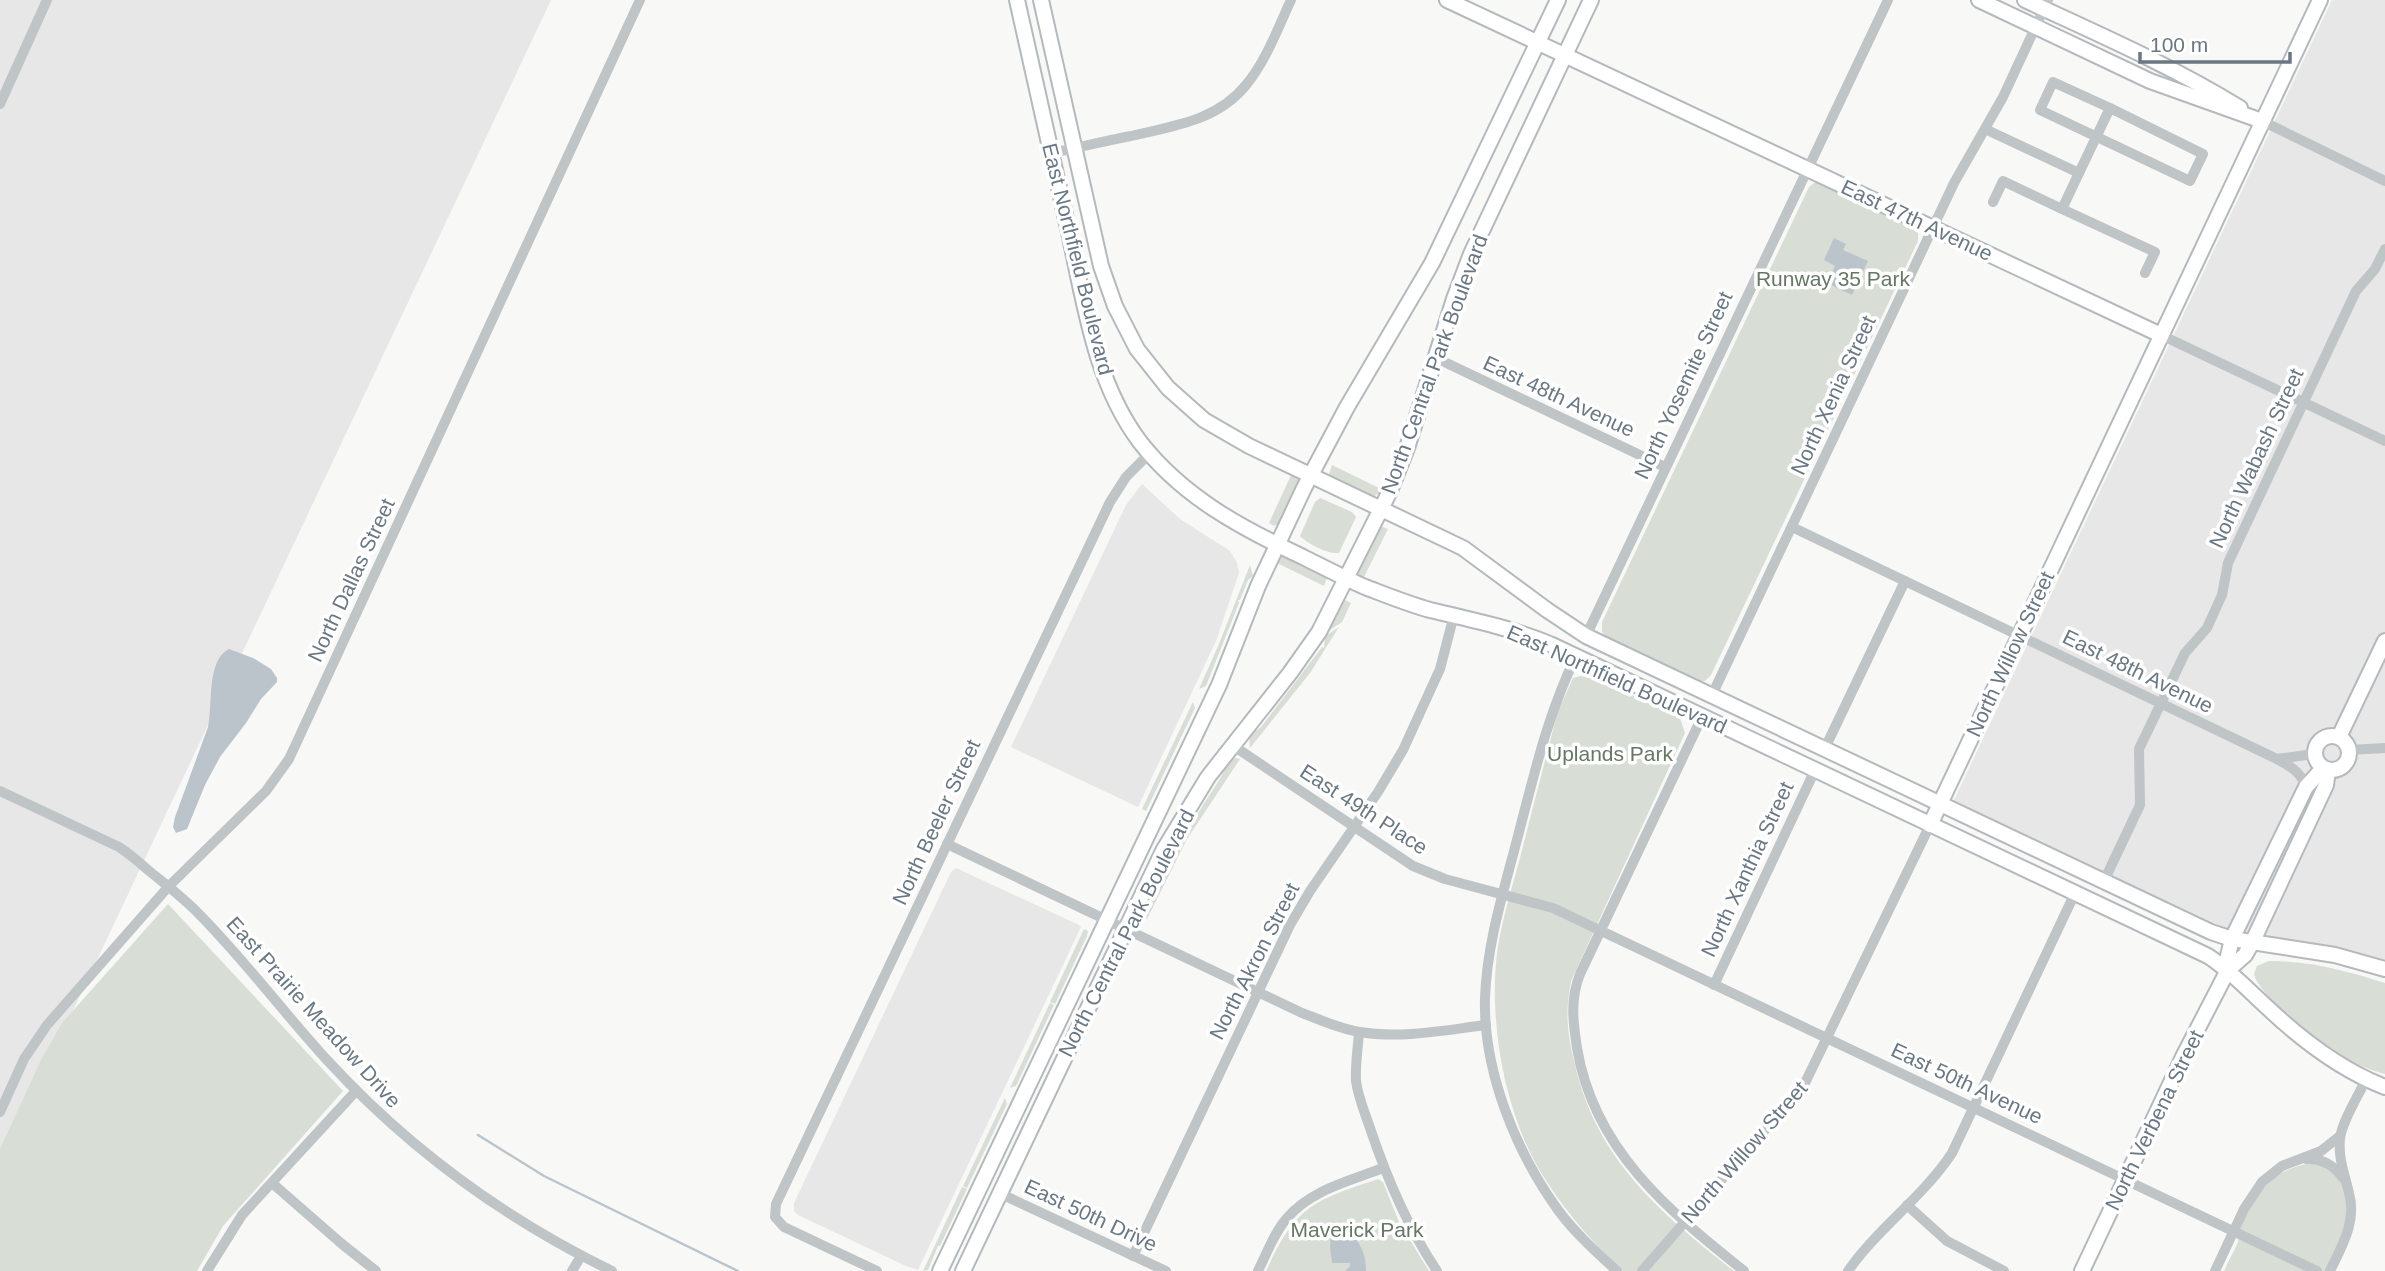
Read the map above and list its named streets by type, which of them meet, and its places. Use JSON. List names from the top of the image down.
{
  "streets": {
    "main road": [
      "East 47th Avenue",
      "East Northfield Boulevard",
      "North Central Park Boulevard",
      "North Willow Street",
      "North Verbena Street"
    ],
    "street": [
      "North Yosemite Street",
      "North Xenia Street",
      "East 48th Avenue",
      "North Wabash Street",
      "North Dallas Street",
      "East 49th Place",
      "North Beeler Street",
      "North Xanthia Street",
      "North Akron Street",
      "East Prairie Meadow Drive",
      "East 50th Avenue",
      "East 50th Drive"
    ]
  },
  "crossings": [
    ["East 47th Avenue", "North Central Park Boulevard"],
    ["East 47th Avenue", "North Yosemite Street"],
    ["East 47th Avenue", "North Xenia Street"],
    ["East 47th Avenue", "North Wabash Street"],
    ["East 47th Avenue", "North Willow Street"],
    ["East Northfield Boulevard", "North Central Park Boulevard"],
    ["East Northfield Boulevard", "North Yosemite Street"],
    ["East Northfield Boulevard", "North Xenia Street"],
    ["East Northfield Boulevard", "North Wabash Street"],
    ["East Northfield Boulevard", "North Willow Street"],
    ["East Northfield Boulevard", "North Beeler Street"],
    ["East Northfield Boulevard", "North Xanthia Street"],
    ["East Northfield Boulevard", "North Akron Street"],
    ["East Northfield Boulevard", "North Verbena Street"],
    ["North Central Park Boulevard", "East 48th Avenue"],
    ["North Central Park Boulevard", "East 49th Place"],
    ["North Central Park Boulevard", "East 50th Drive"],
    ["North Yosemite Street", "East 48th Avenue"],
    ["North Xenia Street", "East 48th Avenue"],
    ["East 48th Avenue", "North Wabash Street"],
    ["East 48th Avenue", "North Willow Street"],
    ["East 48th Avenue", "North Verbena Street"],
    ["North Dallas Street", "East Prairie Meadow Drive"],
    ["North Willow Street", "East 50th Avenue"],
    ["East 49th Place", "North Akron Street"],
    ["East 49th Place", "East 50th Avenue"],
    ["North Xanthia Street", "East 50th Avenue"],
    ["North Akron Street", "East 50th Drive"],
    ["East 50th Avenue", "North Verbena Street"]
  ],
  "parks": ["Runway 35 Park", "Uplands Park", "Maverick Park"],
  "scale_bar": "100 m"
}
